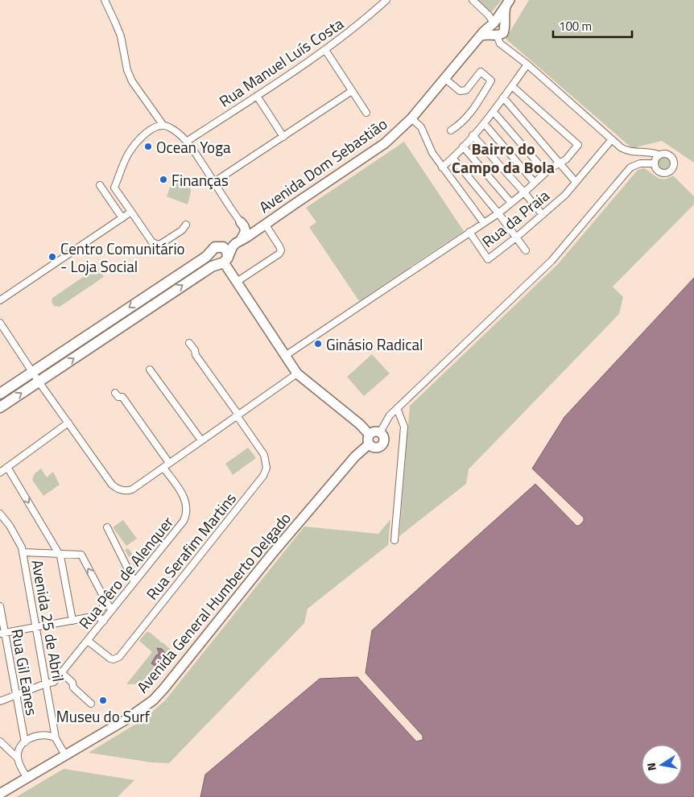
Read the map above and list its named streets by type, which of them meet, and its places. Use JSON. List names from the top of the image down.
{
  "streets": {
    "main road": ["Avenida Dom Sebastião", "Avenida General Humberto Delgado"],
    "street": [
      "Rua Manuel Luís Costa",
      "Rua da Praia",
      "Rua Serafim Martins",
      "Rua Pêro de Alenquer",
      "Avenida 25 de Abril",
      "Rua Gil Eanes"
    ]
  },
  "crossings": [
    ["Rua Serafim Martins", "Rua Pêro de Alenquer"],
    ["Rua Pêro de Alenquer", "Avenida 25 de Abril"],
    ["Rua Pêro de Alenquer", "Rua Gil Eanes"],
    ["Avenida General Humberto Delgado", "Avenida 25 de Abril"]
  ],
  "districts": ["Bairro do Campo da Bola"],
  "places": [
    "Ocean Yoga",
    "Finanças",
    "Centro Comunitário - Loja Social",
    "Ginásio Radical",
    "Museu do Surf"
  ],
  "scale_bar": "100 m",
  "north": "left"
}
